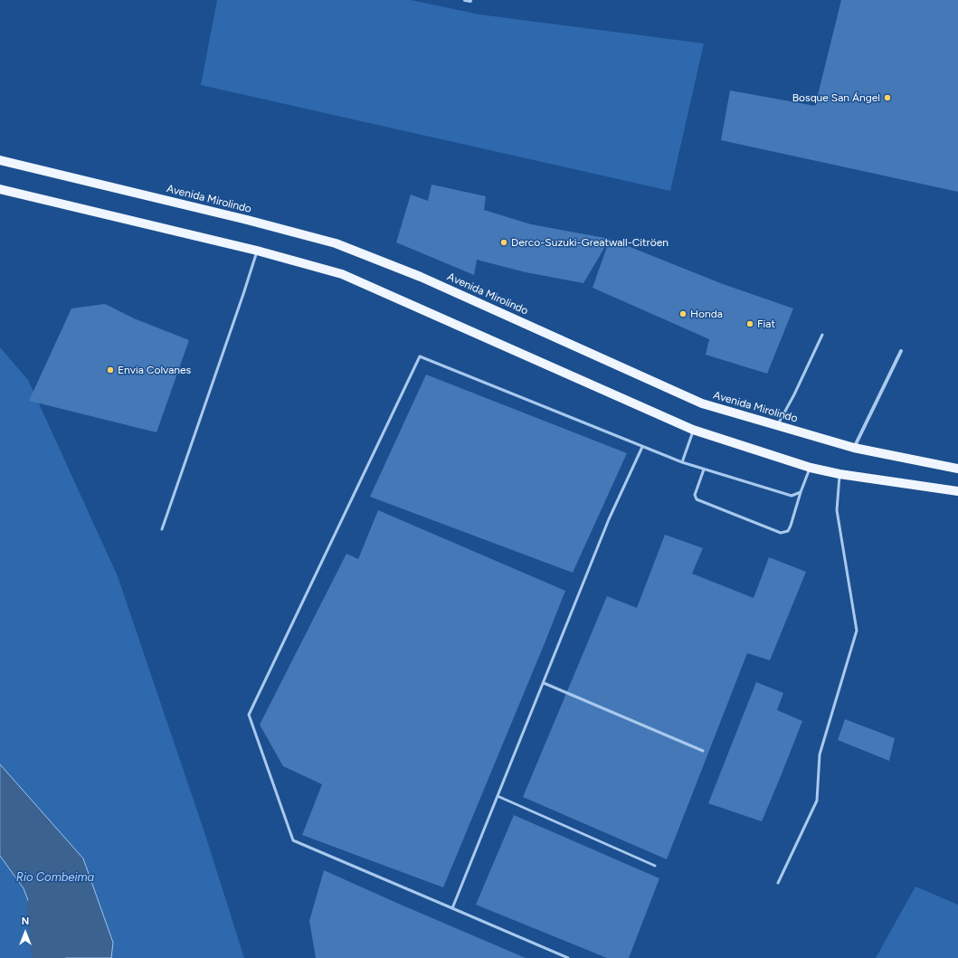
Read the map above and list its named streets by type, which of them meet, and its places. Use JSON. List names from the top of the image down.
{
  "streets": {
    "main road": ["Avenida Mirolindo"]
  },
  "water": ["Rio Combeima"],
  "places": [
    "Bosque San Ángel",
    "Derco-Suzuki-Greatwall-Citröen",
    "Honda",
    "Fiat",
    "Envia Colvanes"
  ],
  "north": "top"
}
